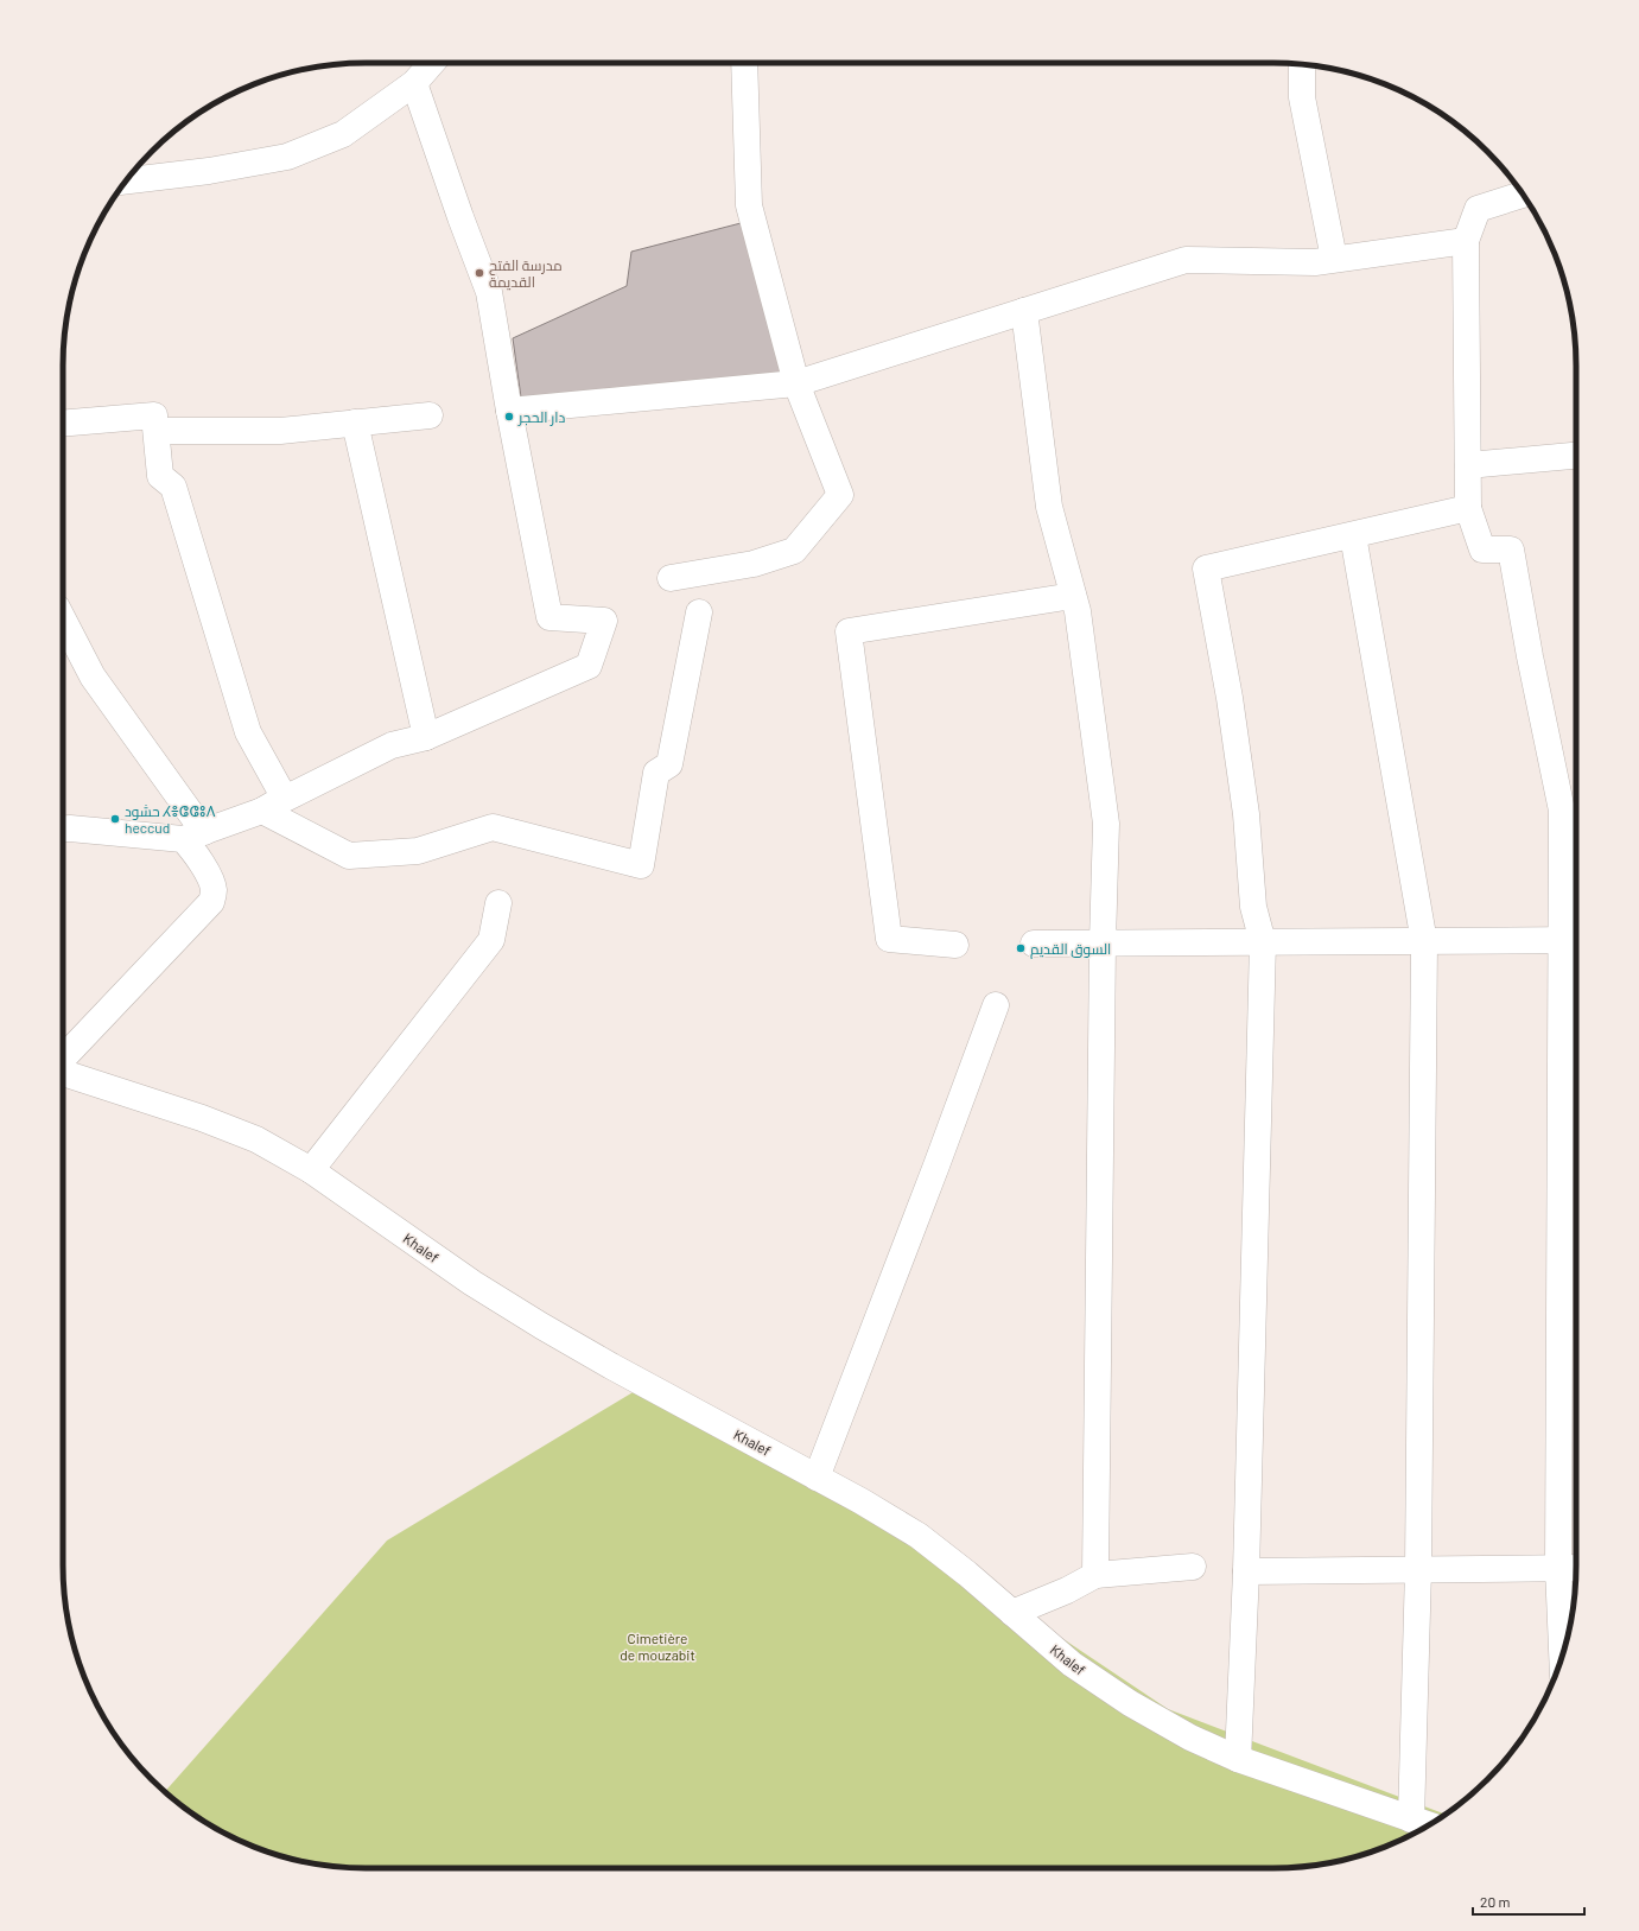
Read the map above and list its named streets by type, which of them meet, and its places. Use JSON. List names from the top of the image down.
{
  "streets": {
    "street": ["Khalef"]
  },
  "parks": ["Cimetière de mouzabit"],
  "places": [
    "مدرسة الفتح القديمة",
    "دار الحجر",
    "حشود ⵃⴻⵛⵛⵓⴷ heccud",
    "السوق القديم"
  ],
  "scale_bar": "20 m"
}
